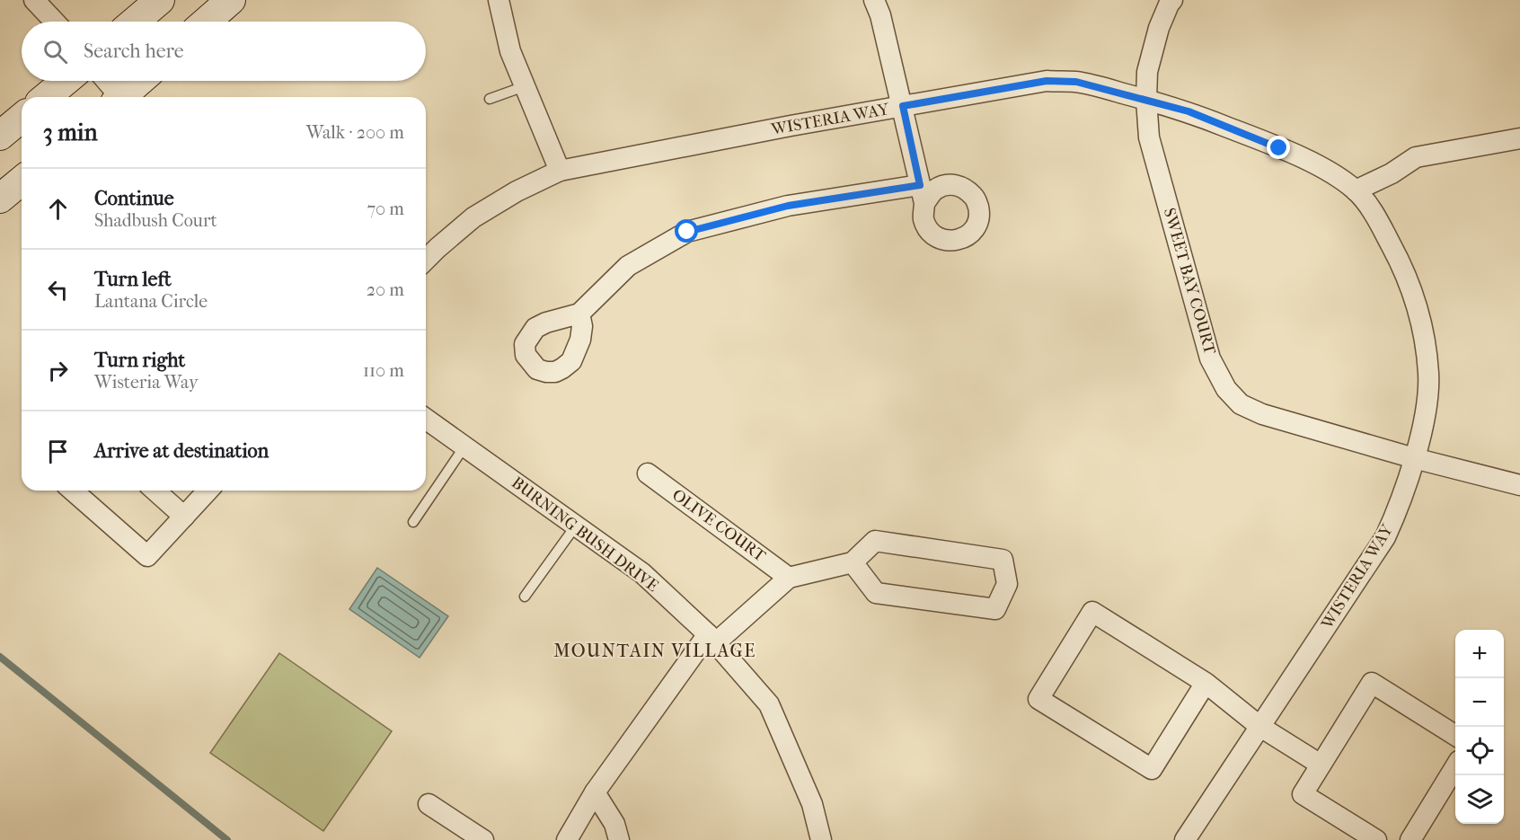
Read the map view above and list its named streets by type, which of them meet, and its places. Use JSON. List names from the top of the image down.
{
  "streets": {
    "street": [
      "WISTERIA WAY",
      "SWEET BAY COURT",
      "OLIVE COURT",
      "BURNING BUSH DRIVE"
    ]
  },
  "crossings": [
    ["WISTERIA WAY", "SWEET BAY COURT"]
  ],
  "districts": ["MOUNTAIN VILLAGE"],
  "page": {
    "search": "Search here",
    "heading": ["3 min", "Walk · 200 m"],
    "list": [
      ["Continue", "Shadbush Court", "70 m"],
      ["Turn left", "Lantana Circle", "20 m"],
      ["Turn right", "Wisteria Way", "110 m"],
      "Arrive at destination"
    ],
    "map_buttons": ["+", "−"]
  }
}
